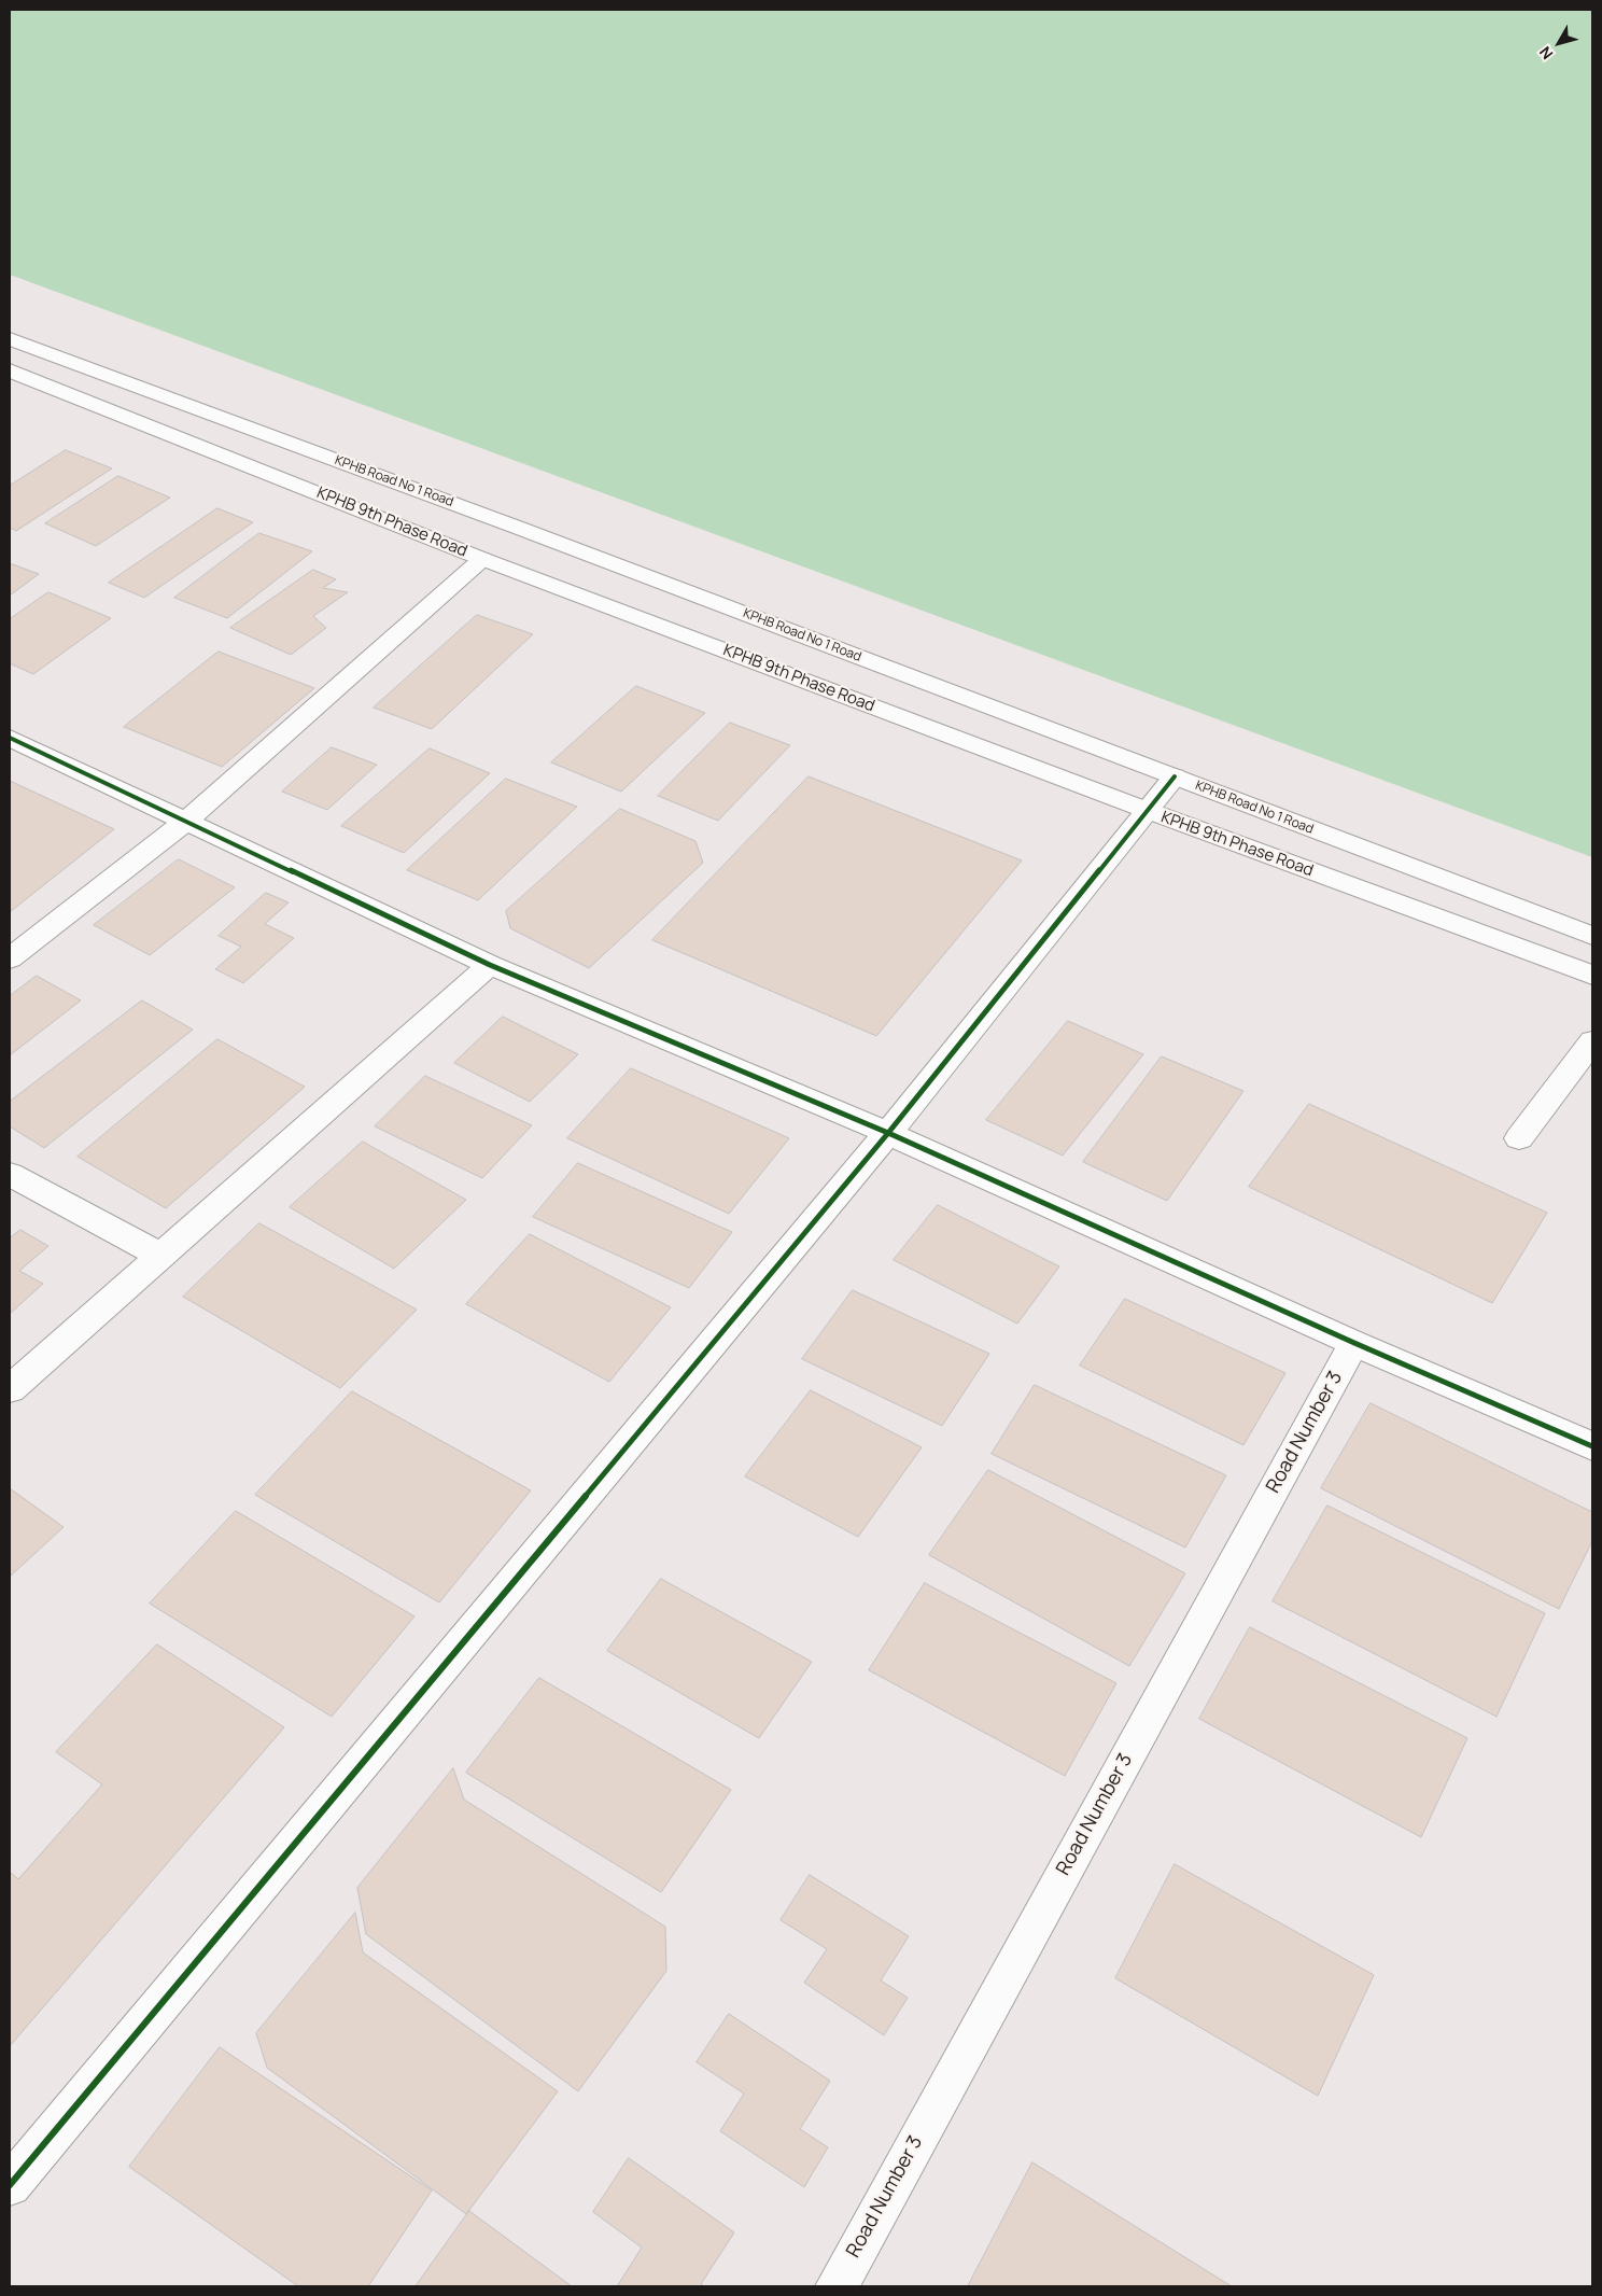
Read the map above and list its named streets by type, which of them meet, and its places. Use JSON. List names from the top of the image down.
{
  "streets": {
    "street": ["KPHB Road No 1 Road", "KPHB 9th Phase Road", "Road Number 3"]
  },
  "north": "bottom left"
}
